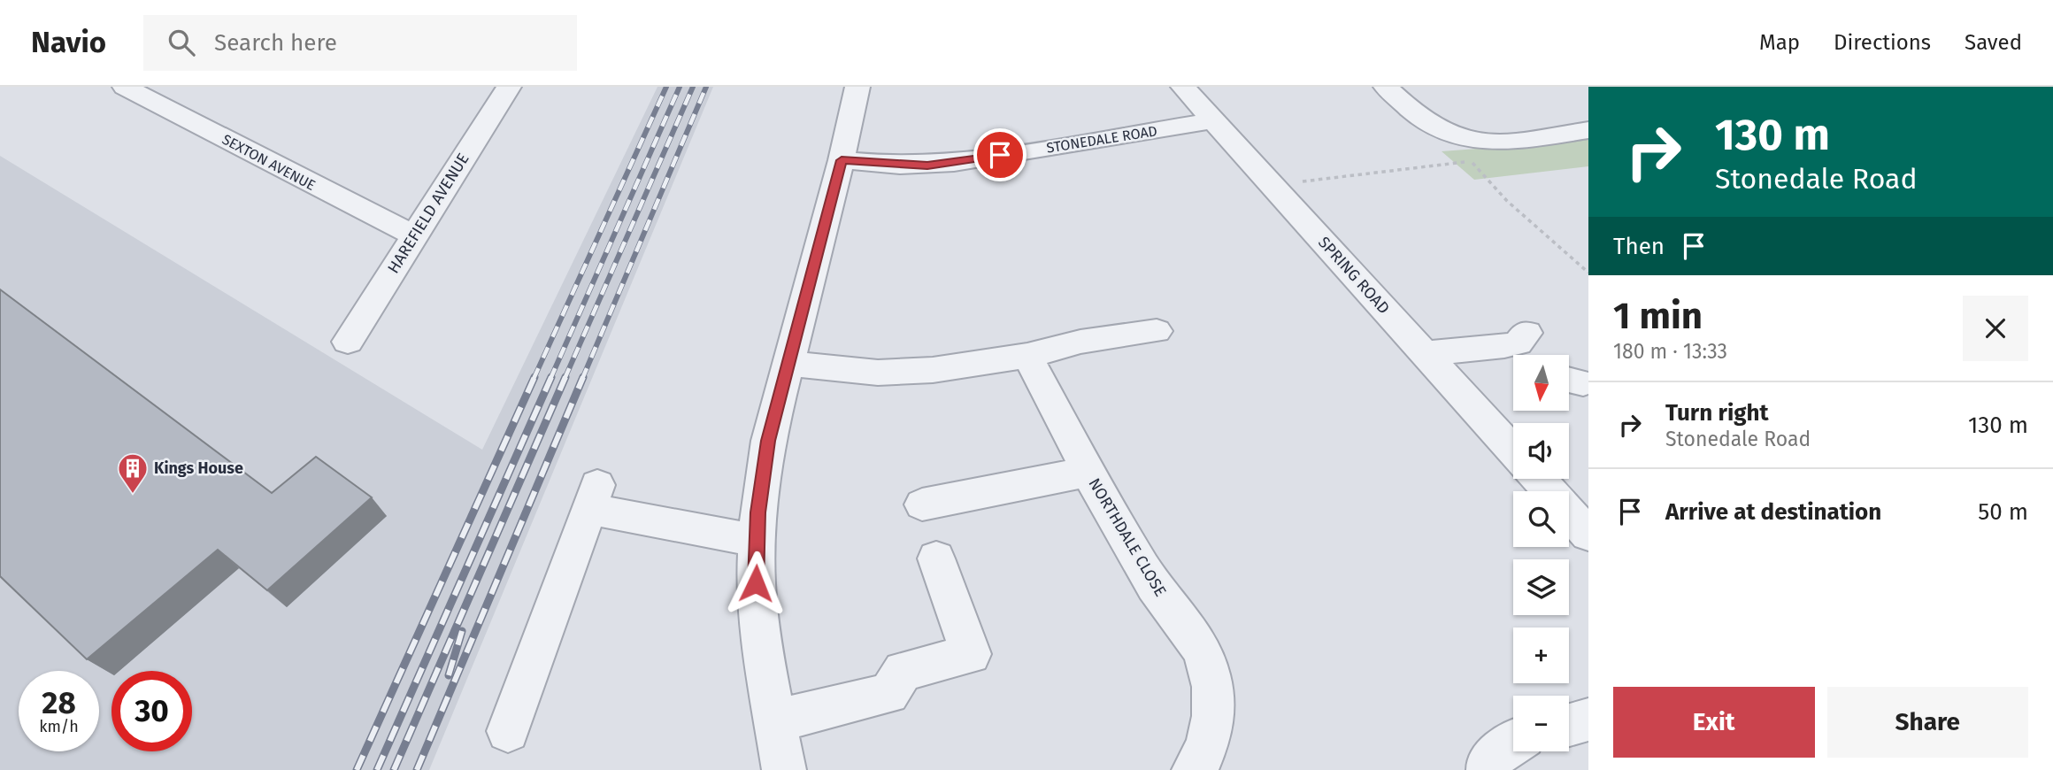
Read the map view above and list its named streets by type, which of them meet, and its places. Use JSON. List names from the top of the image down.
{
  "streets": {
    "street": [
      "STONEDALE ROAD",
      "SEXTON AVENUE",
      "HAREFIELD AVENUE",
      "SPRING ROAD",
      "NORTHDALE CLOSE"
    ]
  },
  "crossings": [
    ["STONEDALE ROAD", "SPRING ROAD"],
    ["SEXTON AVENUE", "HAREFIELD AVENUE"]
  ],
  "places": {
    "building": ["Kings House"]
  },
  "north": "bottom",
  "page": {
    "header": "Navio",
    "search": "Search here",
    "nav": ["Map", "Directions", "Saved"],
    "turn": ["130 m", "Stonedale Road"],
    "then": "Then",
    "heading": ["1 min", "180 m · 13:33"],
    "map_buttons": ["+", "−"],
    "list": [
      {
        "name": "Turn right",
        "note": "Stonedale Road",
        "value": "130 m"
      },
      {
        "name": "Arrive at destination",
        "value": "50 m"
      }
    ],
    "speed": "28 km/h",
    "limit": "30",
    "buttons": ["Exit", "Share"]
  }
}
